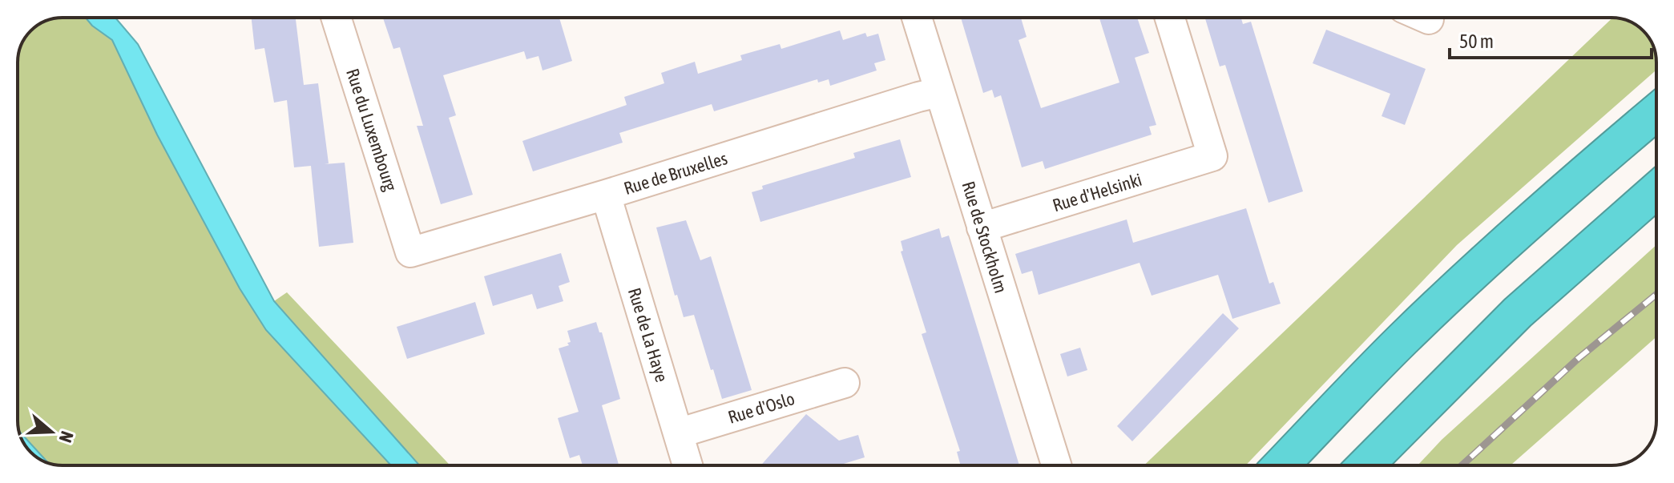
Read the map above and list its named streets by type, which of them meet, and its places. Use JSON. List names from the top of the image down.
{
  "streets": {
    "street": [
      "Rue du Luxembourg",
      "Rue de Bruxelles",
      "Rue d'Helsinki",
      "Rue de Stockholm",
      "Rue de La Haye",
      "Rue d'Oslo"
    ]
  },
  "crossings": [
    ["Rue du Luxembourg", "Rue de Bruxelles"],
    ["Rue de Bruxelles", "Rue de Stockholm"],
    ["Rue de Bruxelles", "Rue de La Haye"],
    ["Rue d'Helsinki", "Rue de Stockholm"],
    ["Rue de La Haye", "Rue d'Oslo"]
  ],
  "scale_bar": "50 m",
  "north": "right"
}
